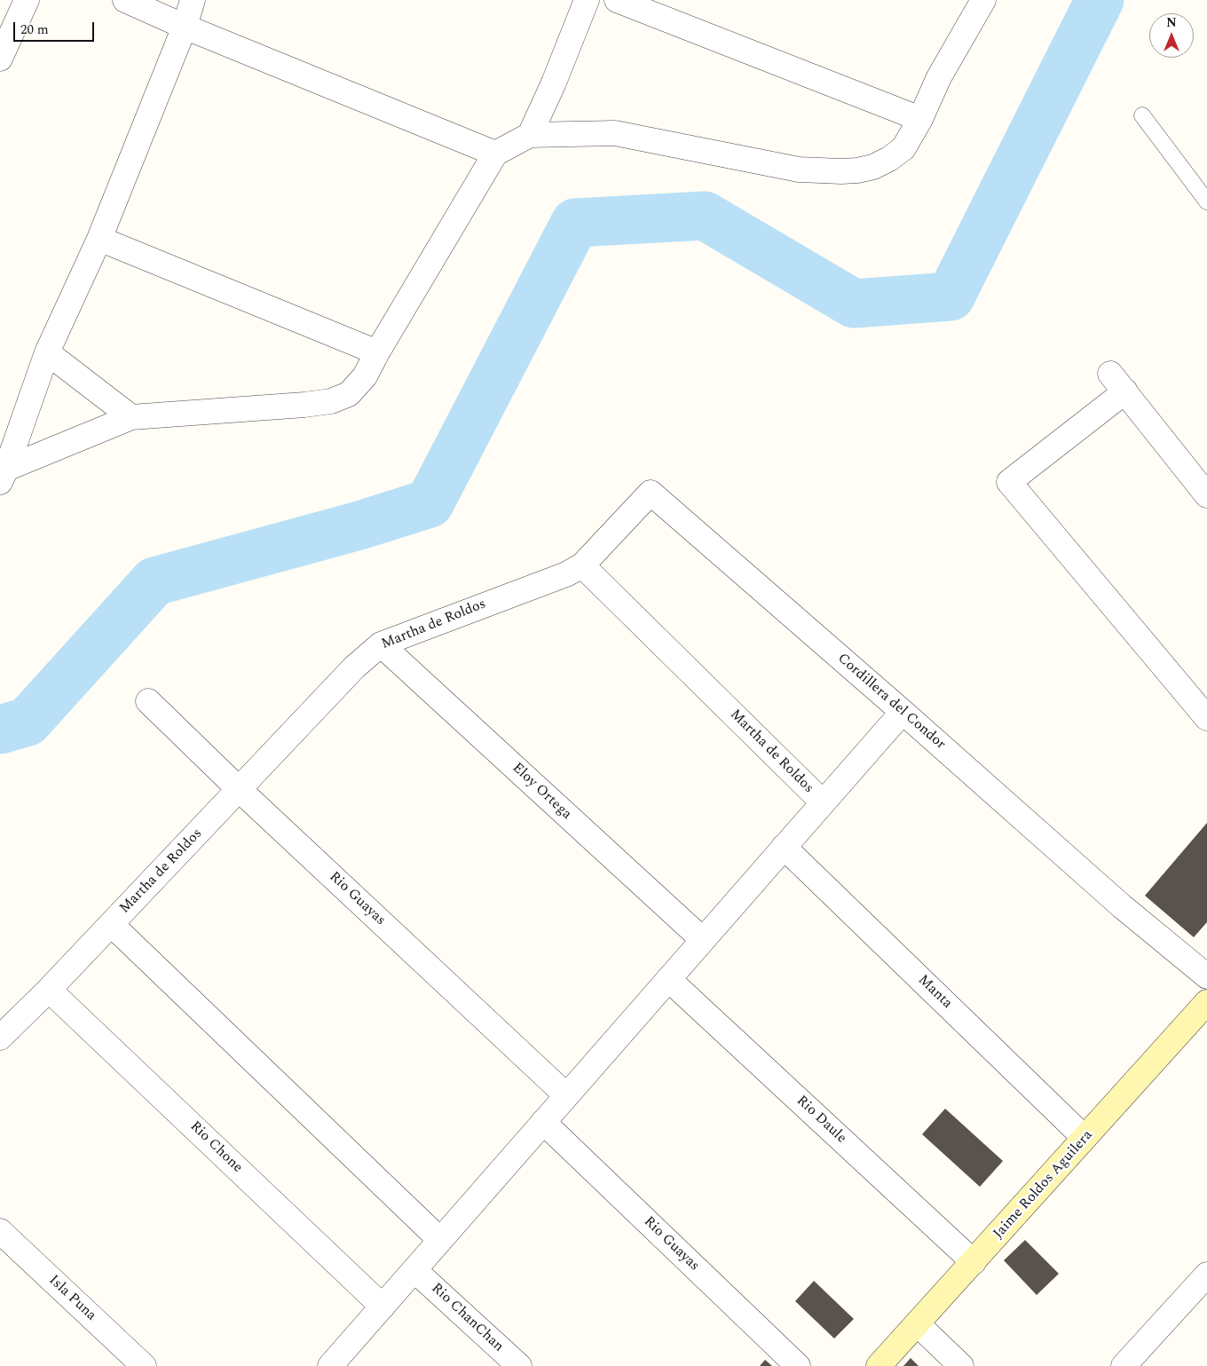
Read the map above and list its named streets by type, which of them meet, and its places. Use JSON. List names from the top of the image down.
{
  "streets": {
    "street": [
      "Martha de Roldos",
      "Cordillera del Condor",
      "Eloy Ortega",
      "Rio Guayas",
      "Manta",
      "Rio Daule",
      "Rio Chone",
      "Jaime Roldos Aguilera",
      "Isla Puna",
      "Rio ChanChan"
    ]
  },
  "crossings": [
    ["Martha de Roldos", "Cordillera del Condor"],
    ["Martha de Roldos", "Eloy Ortega"],
    ["Martha de Roldos", "Rio Guayas"],
    ["Martha de Roldos", "Rio Chone"],
    ["Manta", "Jaime Roldos Aguilera"],
    ["Rio Daule", "Jaime Roldos Aguilera"]
  ],
  "scale_bar": "20 m",
  "north": "top"
}
